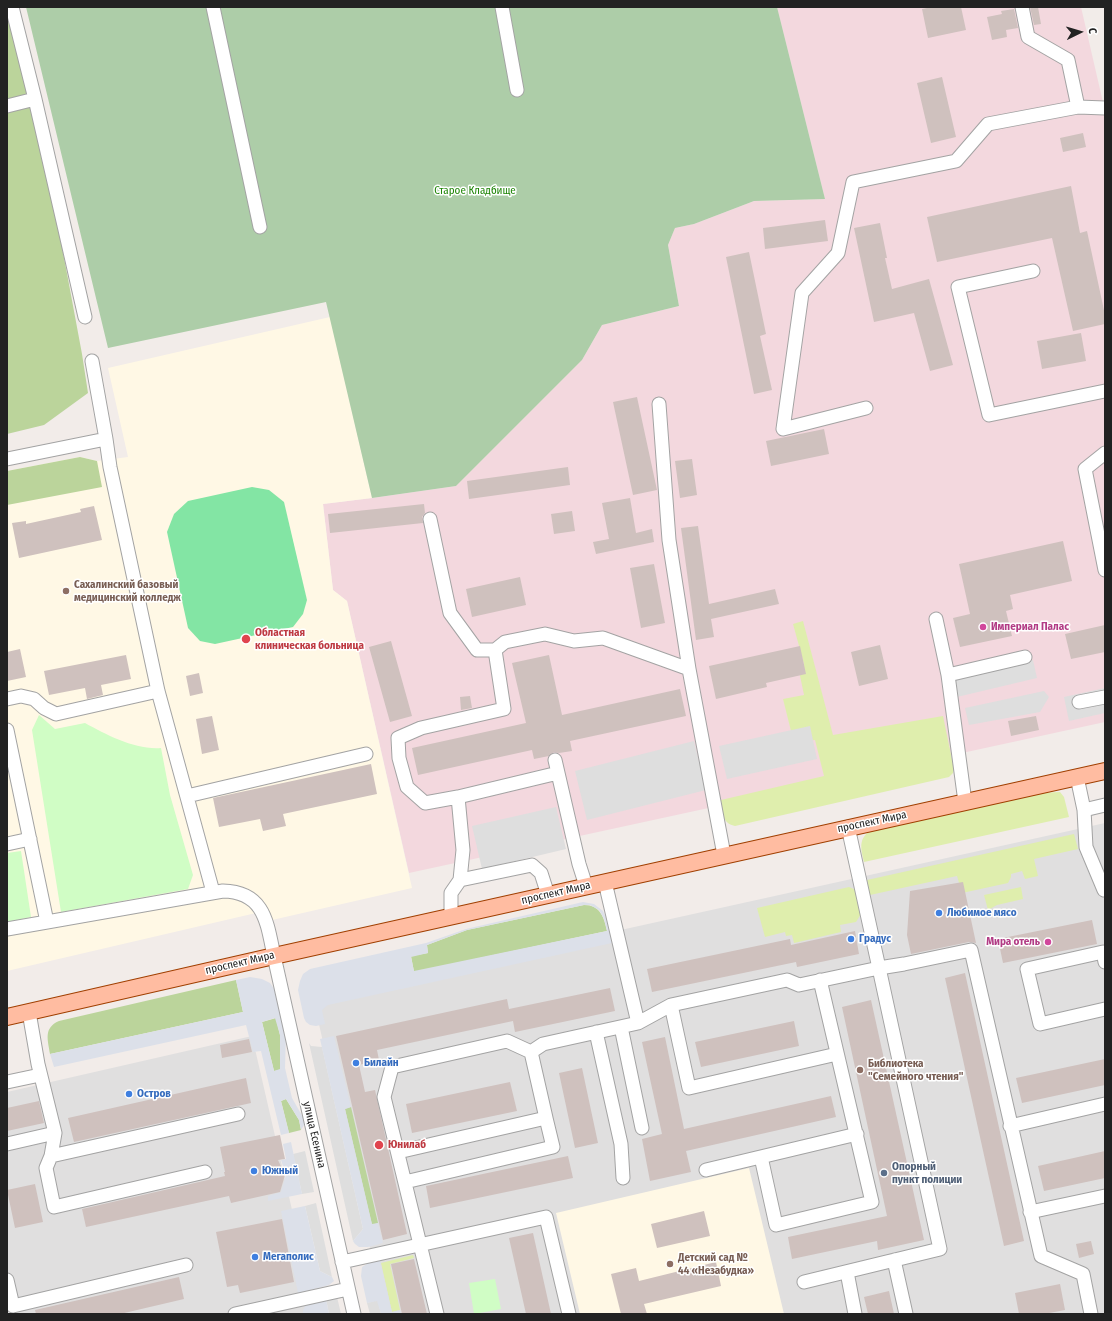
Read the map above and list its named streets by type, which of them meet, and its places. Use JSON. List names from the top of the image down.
{
  "streets": {
    "main road": ["проспект Мира"],
    "street": ["улица Есенина"]
  },
  "crossings": [
    ["проспект Мира", "улица Есенина"]
  ],
  "parks": ["Старое Кладбище"],
  "places": [
    "Сахалинский базовый медицинский колледж",
    "Империал Палас",
    "Областная клиническая больница",
    "Любимое мясо",
    "Градус",
    "Мира отель",
    "Билайн",
    "Библиотека \"Семейного чтения\"",
    "Остров",
    "Юнилаб",
    "Южный",
    "Опорный пункт полиции",
    "Мегаполис",
    "Детский сад № 44 «Незабудка»"
  ],
  "north": "right"
}
